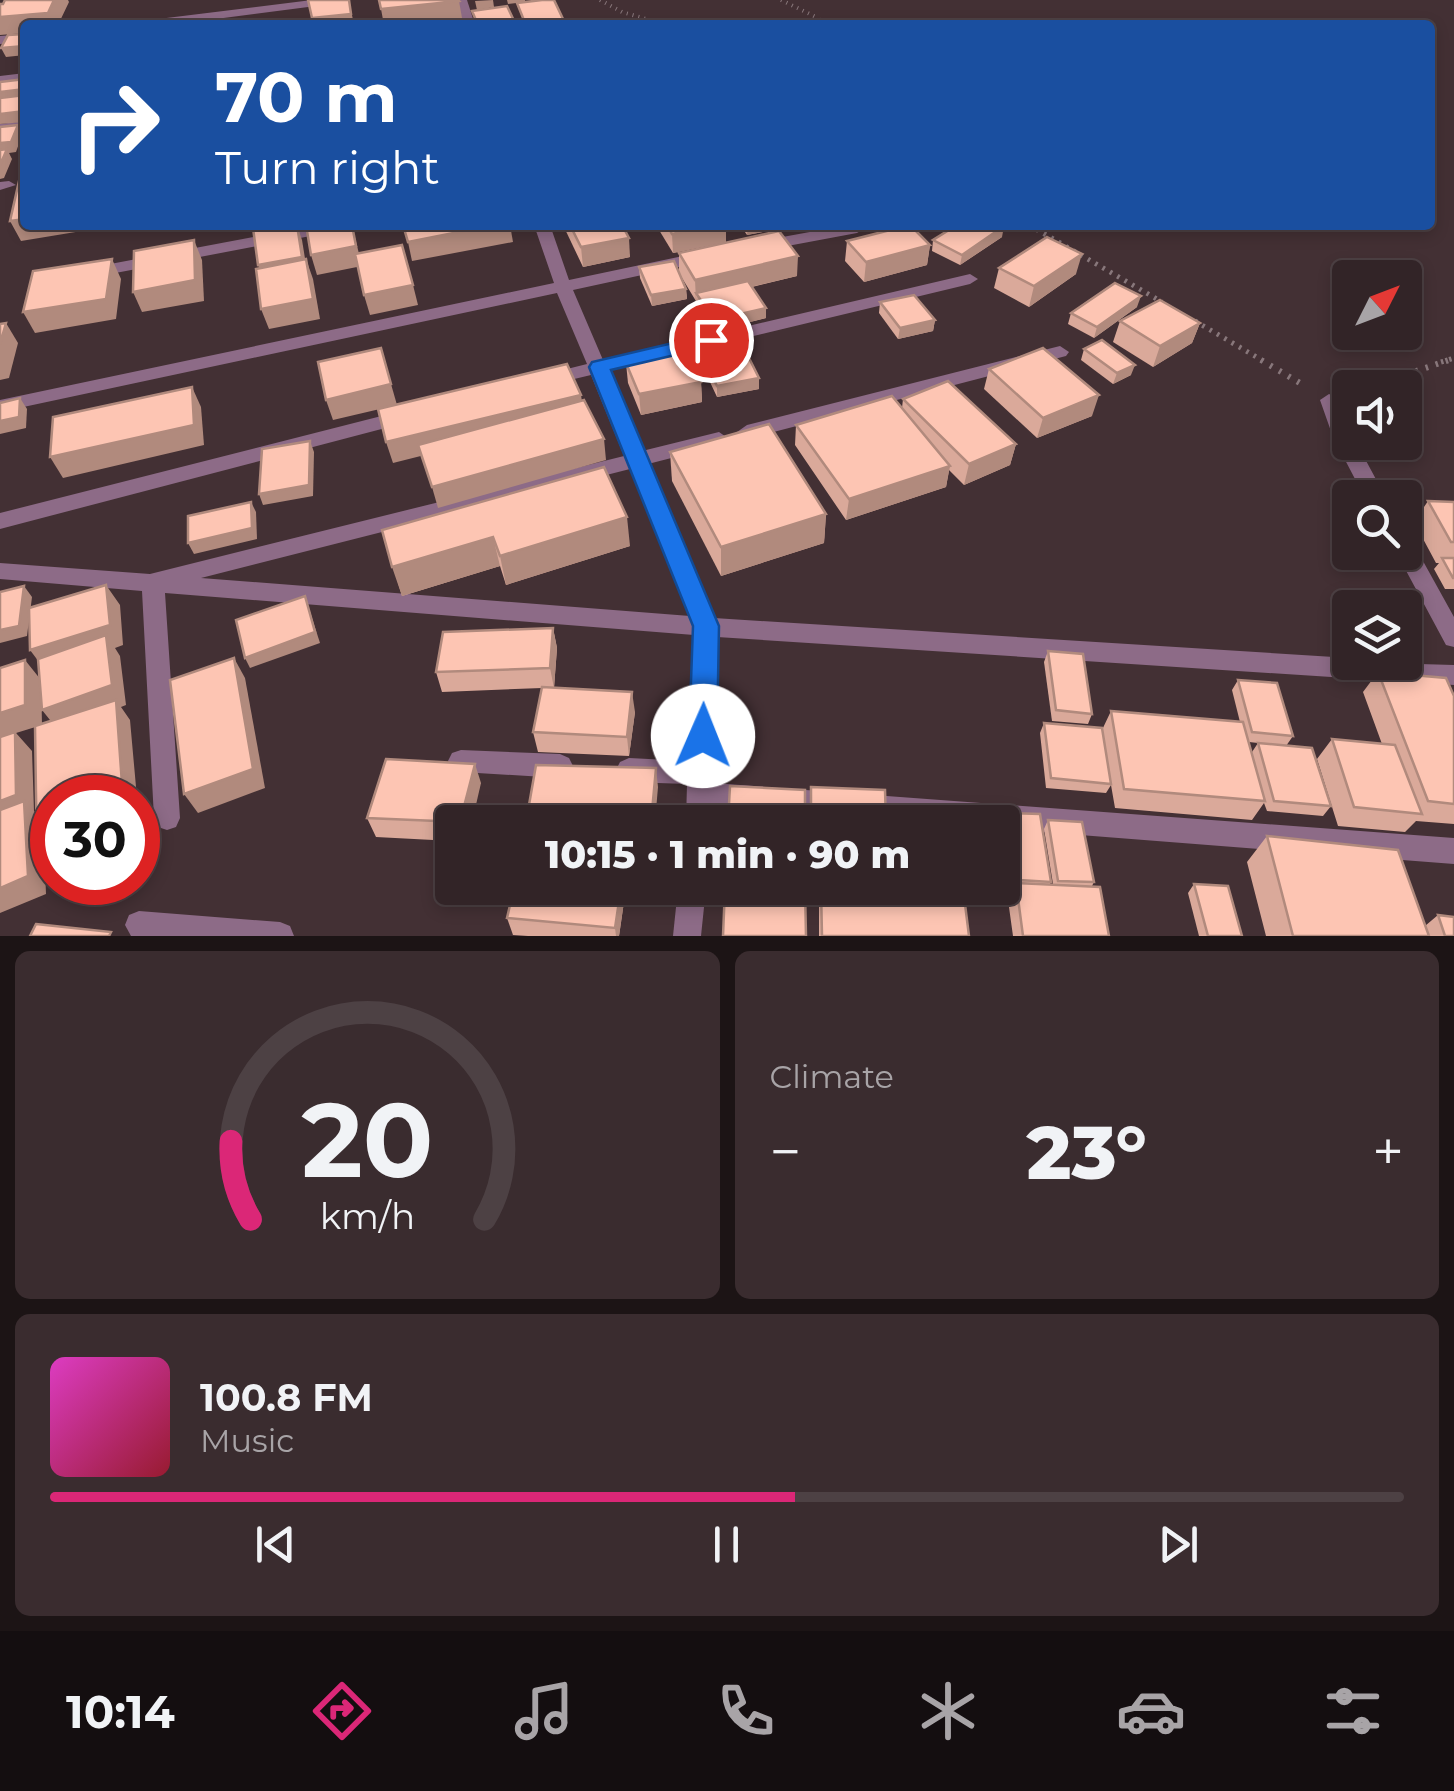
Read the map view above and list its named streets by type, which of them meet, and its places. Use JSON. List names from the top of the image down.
{
  "north": "top right",
  "page": {
    "turn": ["70 m", "Turn right"],
    "limit": "30",
    "trip": "10:15 · 1 min · 90 m",
    "tile": "Climate",
    "heat": ["−", "23°", "+"],
    "song": ["100.8 FM", "Music"],
    "tabs": "10:14",
    "gauge": ["20", "km/h"]
  }
}
